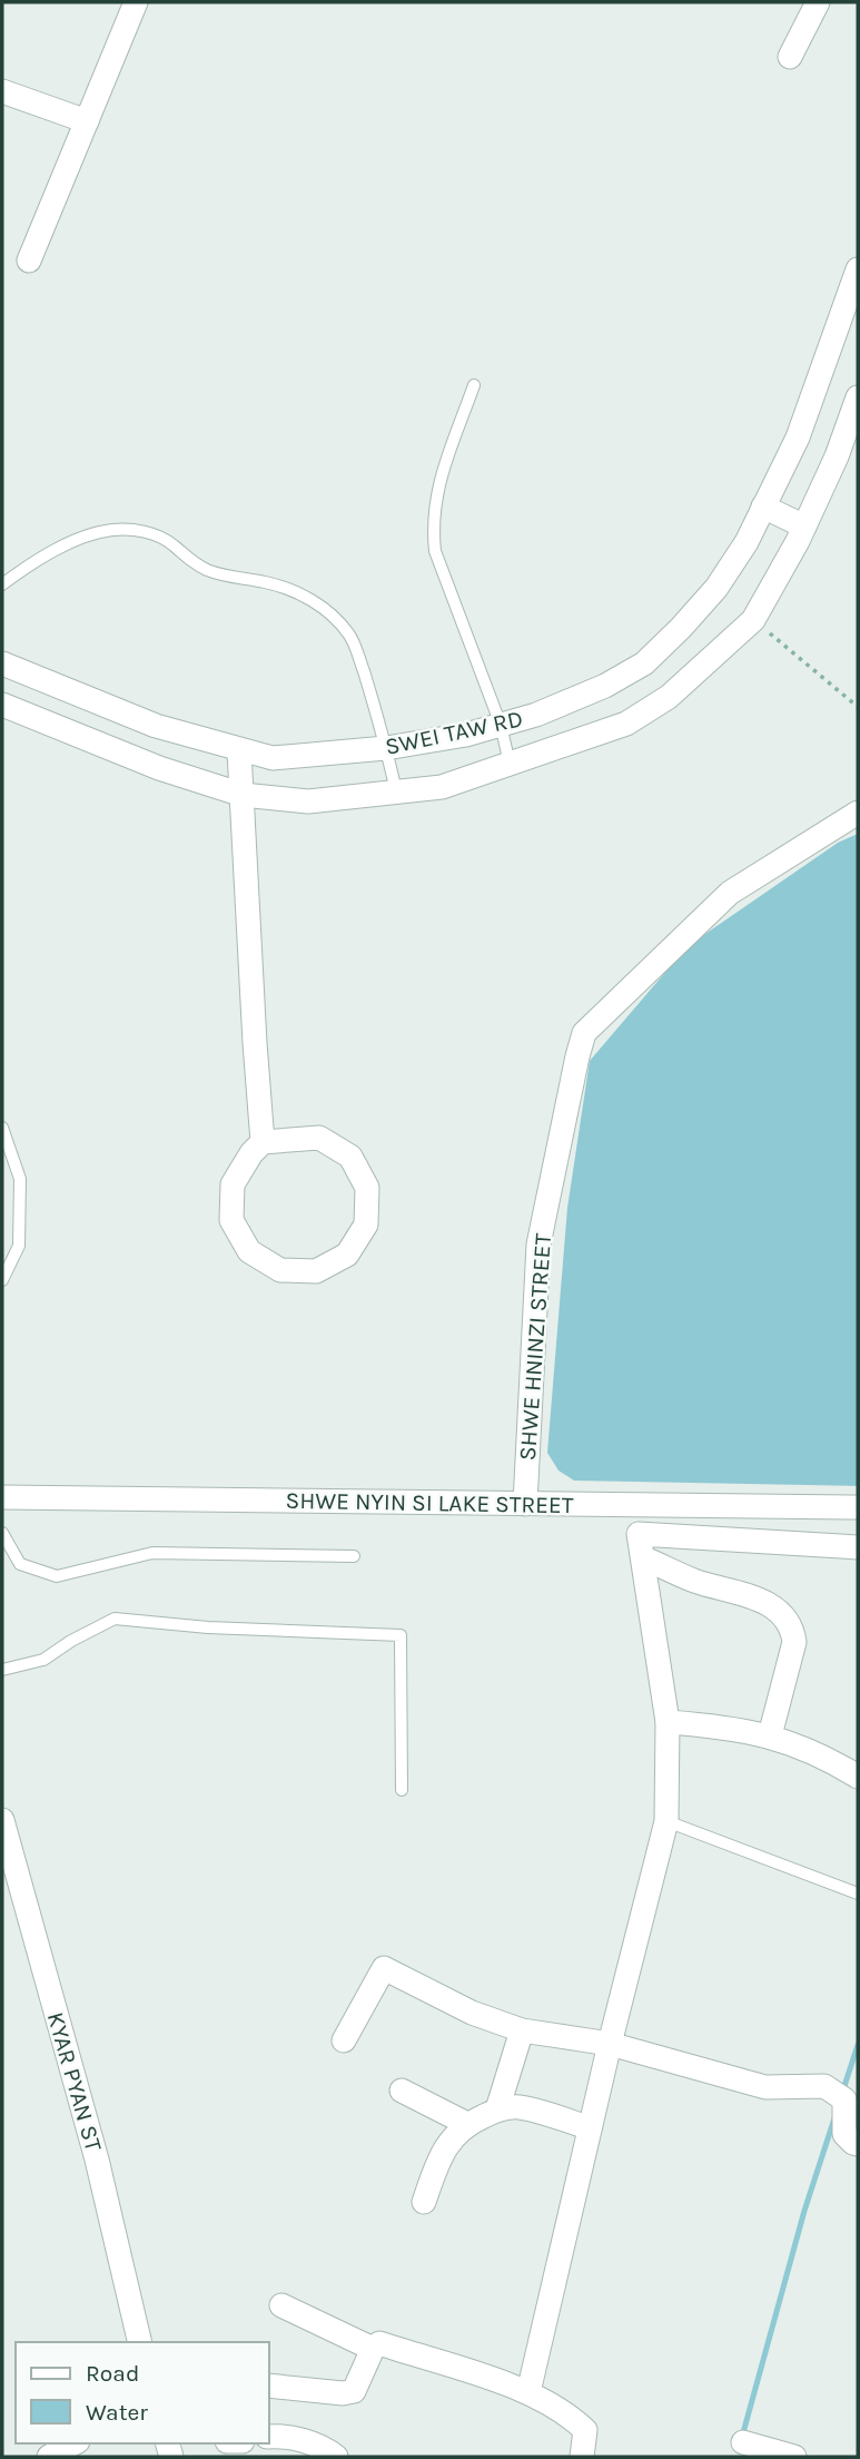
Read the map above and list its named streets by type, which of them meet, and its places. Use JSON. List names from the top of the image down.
{
  "streets": {
    "street": [
      "SWEI TAW RD",
      "SHWE HNINZI STREET",
      "SHWE NYIN SI LAKE STREET",
      "KYAR PYAN ST"
    ]
  },
  "crossings": [
    ["SHWE HNINZI STREET", "SHWE NYIN SI LAKE STREET"]
  ],
  "legend": ["Road", "Water"]
}
